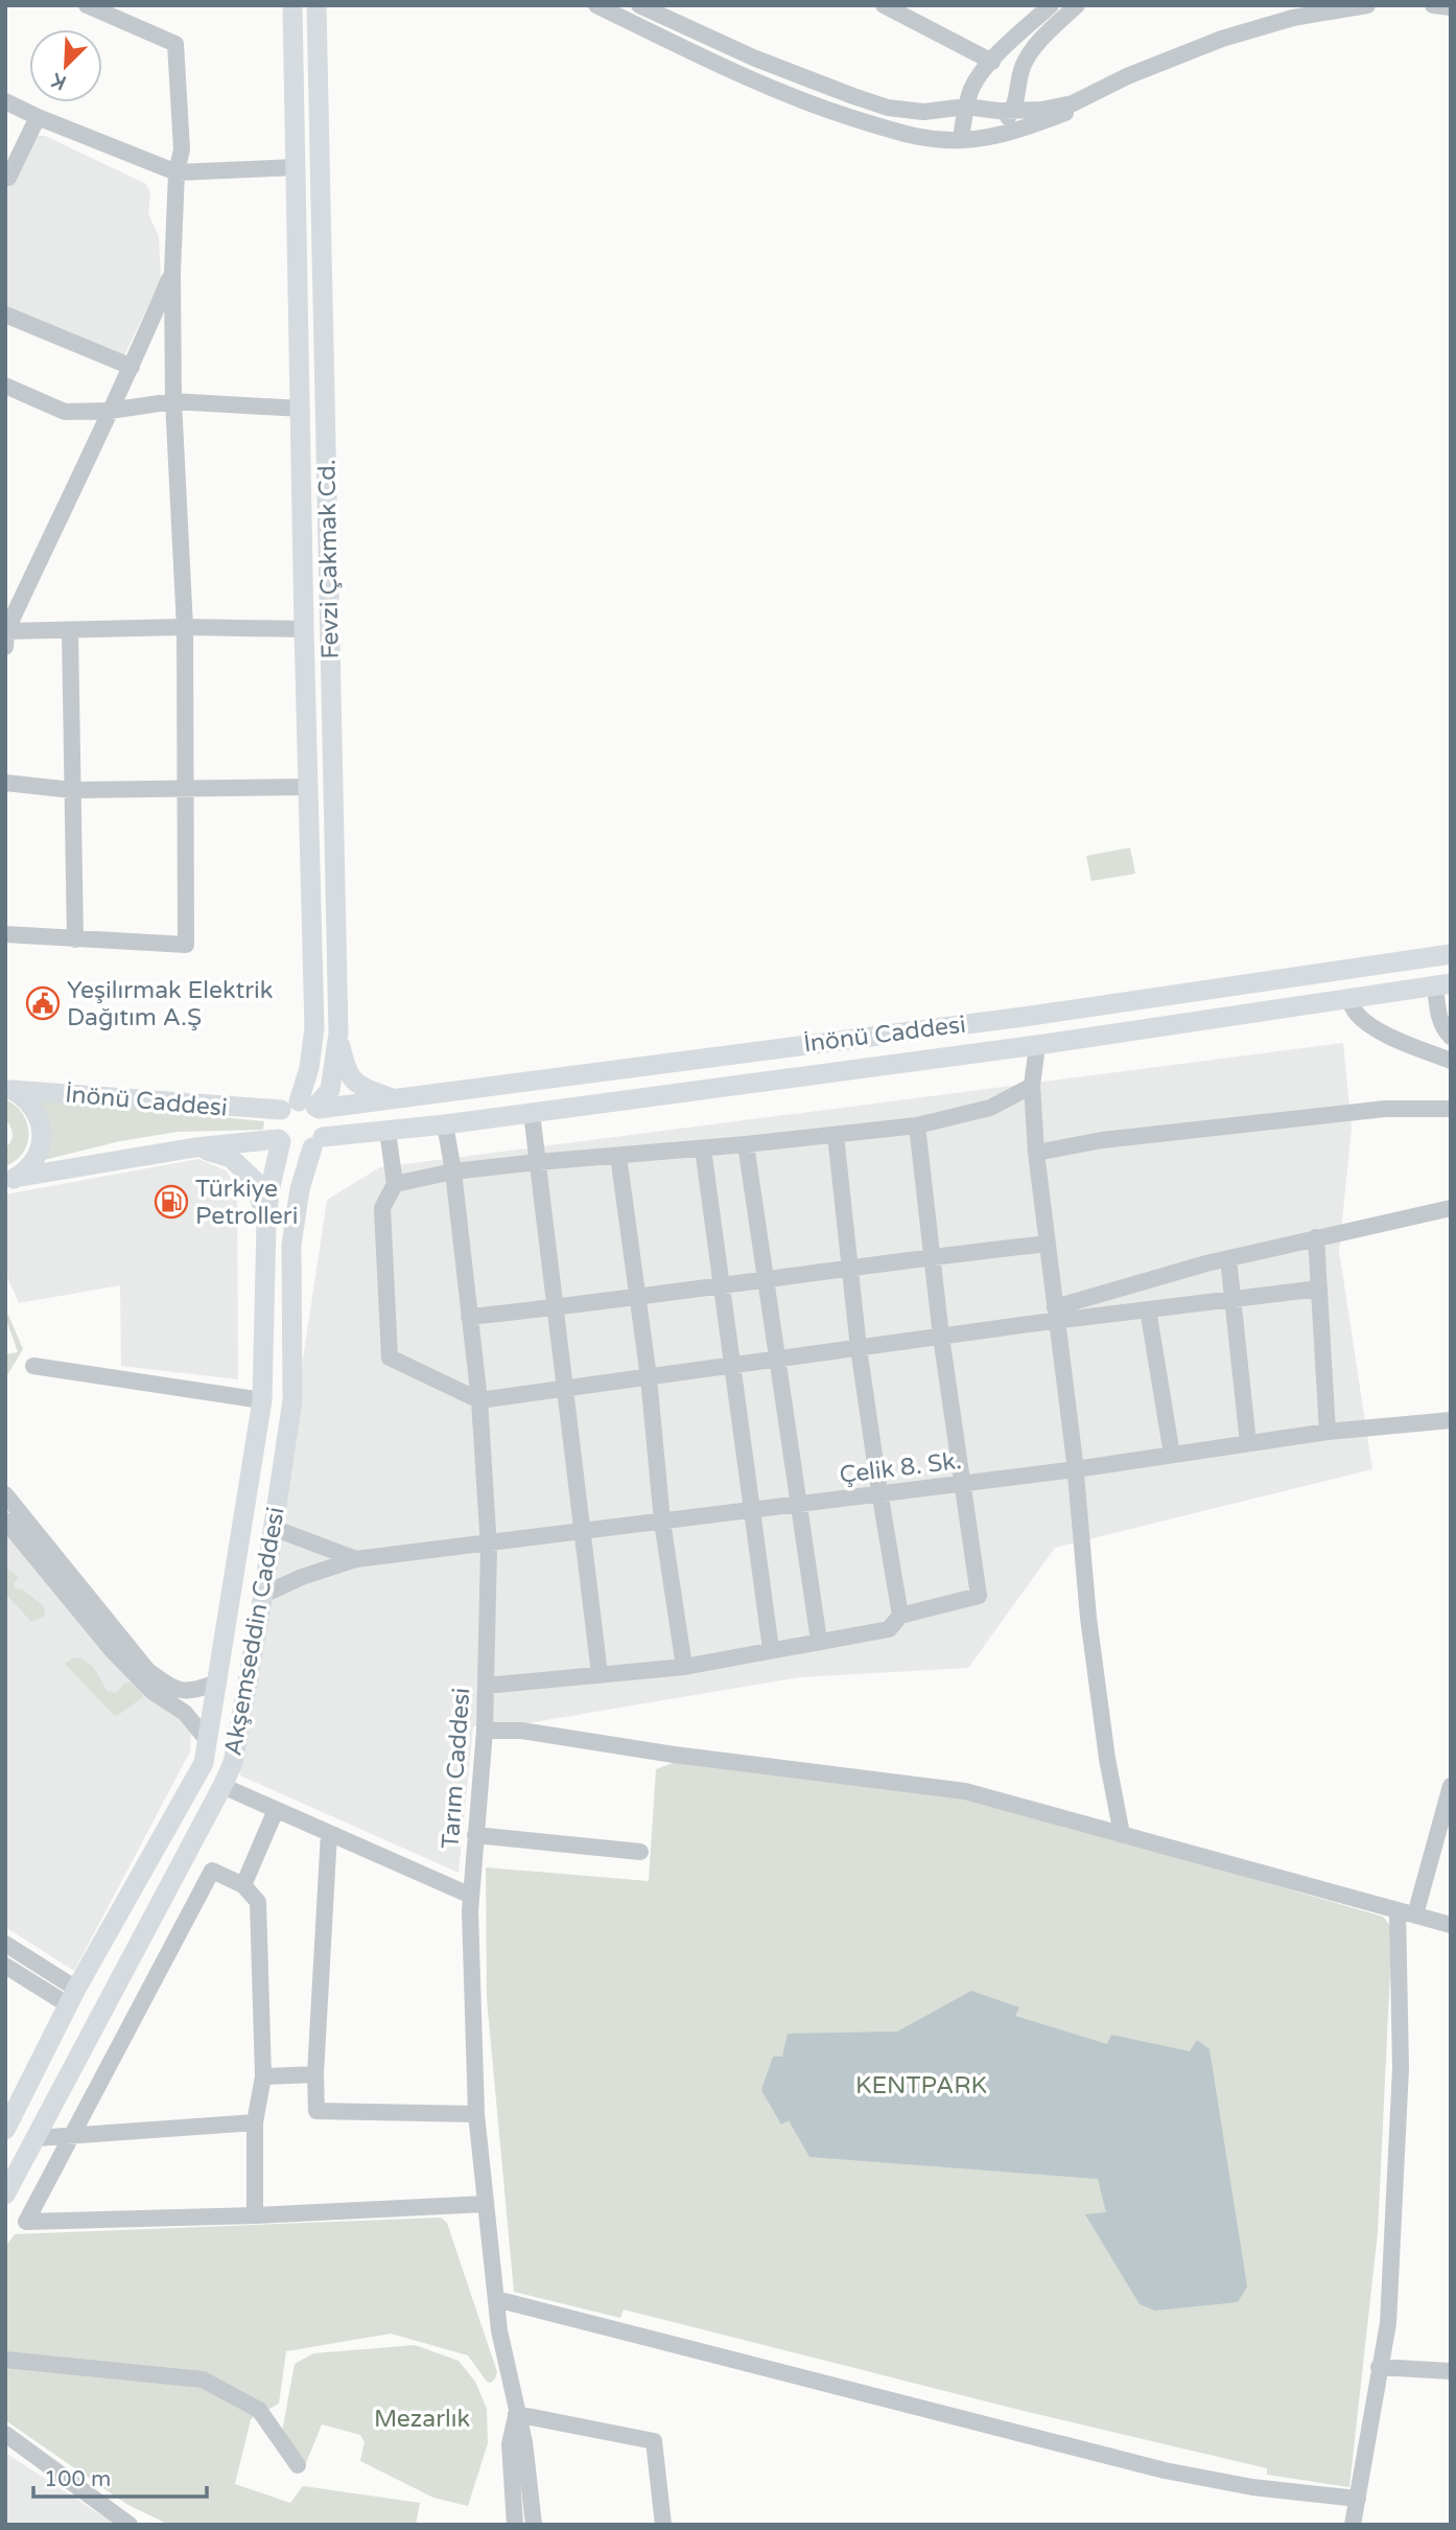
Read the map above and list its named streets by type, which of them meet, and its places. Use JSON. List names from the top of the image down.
{
  "streets": {
    "main road": ["Fevzi Çakmak Cd.", "İnönü Caddesi", "Akşemseddin Caddesi"],
    "street": ["Çelik 8. Sk.", "Tarım Caddesi"]
  },
  "crossings": [
    ["Fevzi Çakmak Cd.", "İnönü Caddesi"],
    ["Fevzi Çakmak Cd.", "Akşemseddin Caddesi"],
    ["İnönü Caddesi", "Akşemseddin Caddesi"],
    ["İnönü Caddesi", "Tarım Caddesi"],
    ["Çelik 8. Sk.", "Akşemseddin Caddesi"],
    ["Çelik 8. Sk.", "Tarım Caddesi"]
  ],
  "parks": ["KENTPARK", "Mezarlık"],
  "places": {
    "public building": ["Yeşilırmak Elektrik Dağıtım A.Ş"],
    "fuel station": ["Türkiye Petrolleri"]
  },
  "scale_bar": "100 m",
  "north": "bottom left"
}
